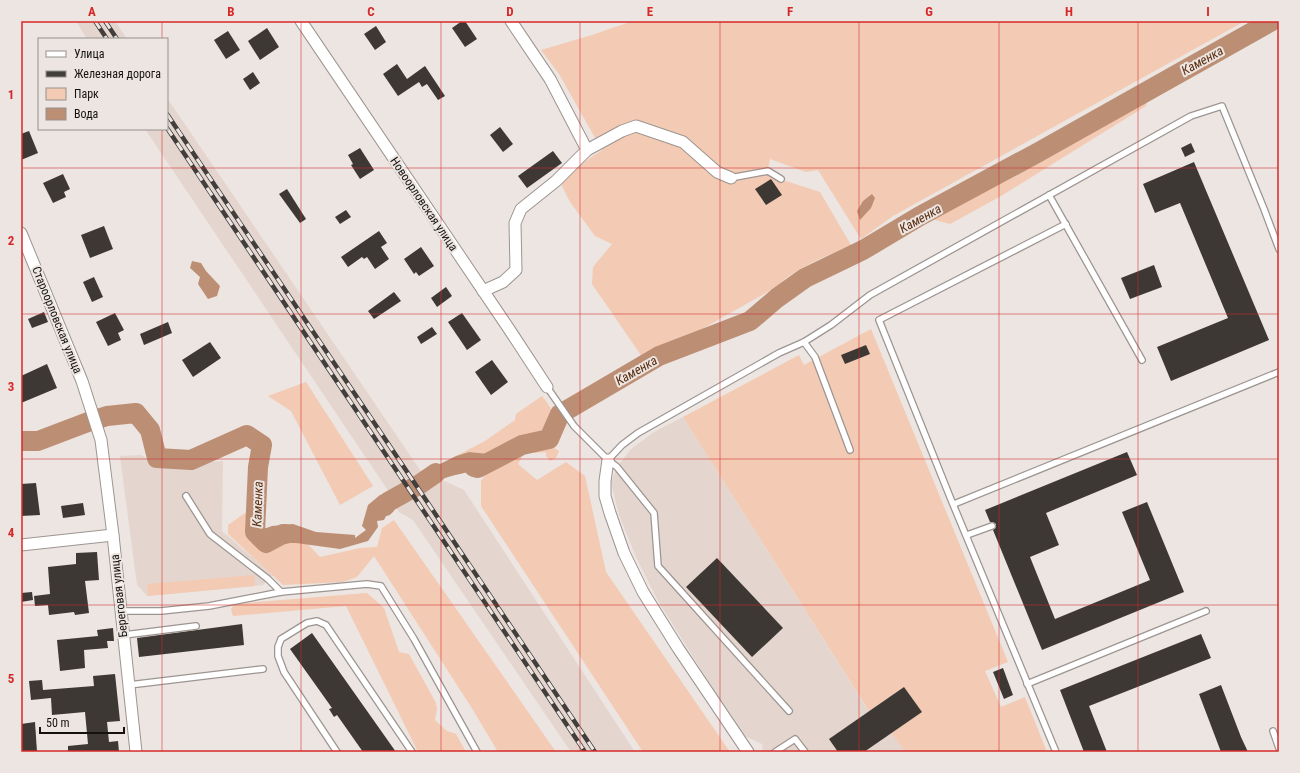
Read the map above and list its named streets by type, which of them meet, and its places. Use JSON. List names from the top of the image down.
{
  "streets": {
    "street": ["Новоорловская улица", "Староорловская улица", "Береговая улица"]
  },
  "crossings": [
    ["Староорловская улица", "Береговая улица"]
  ],
  "water": ["Каменка"],
  "legend": [
    "Улица",
    "Железная дорога",
    "Парк",
    "Вода"
  ],
  "scale_bar": "50 m",
  "grid": {
    "columns": [
      "A",
      "B",
      "C",
      "D",
      "E",
      "F",
      "G",
      "H",
      "I"
    ],
    "rows": [
      "1",
      "2",
      "3",
      "4",
      "5"
    ]
  }
}
